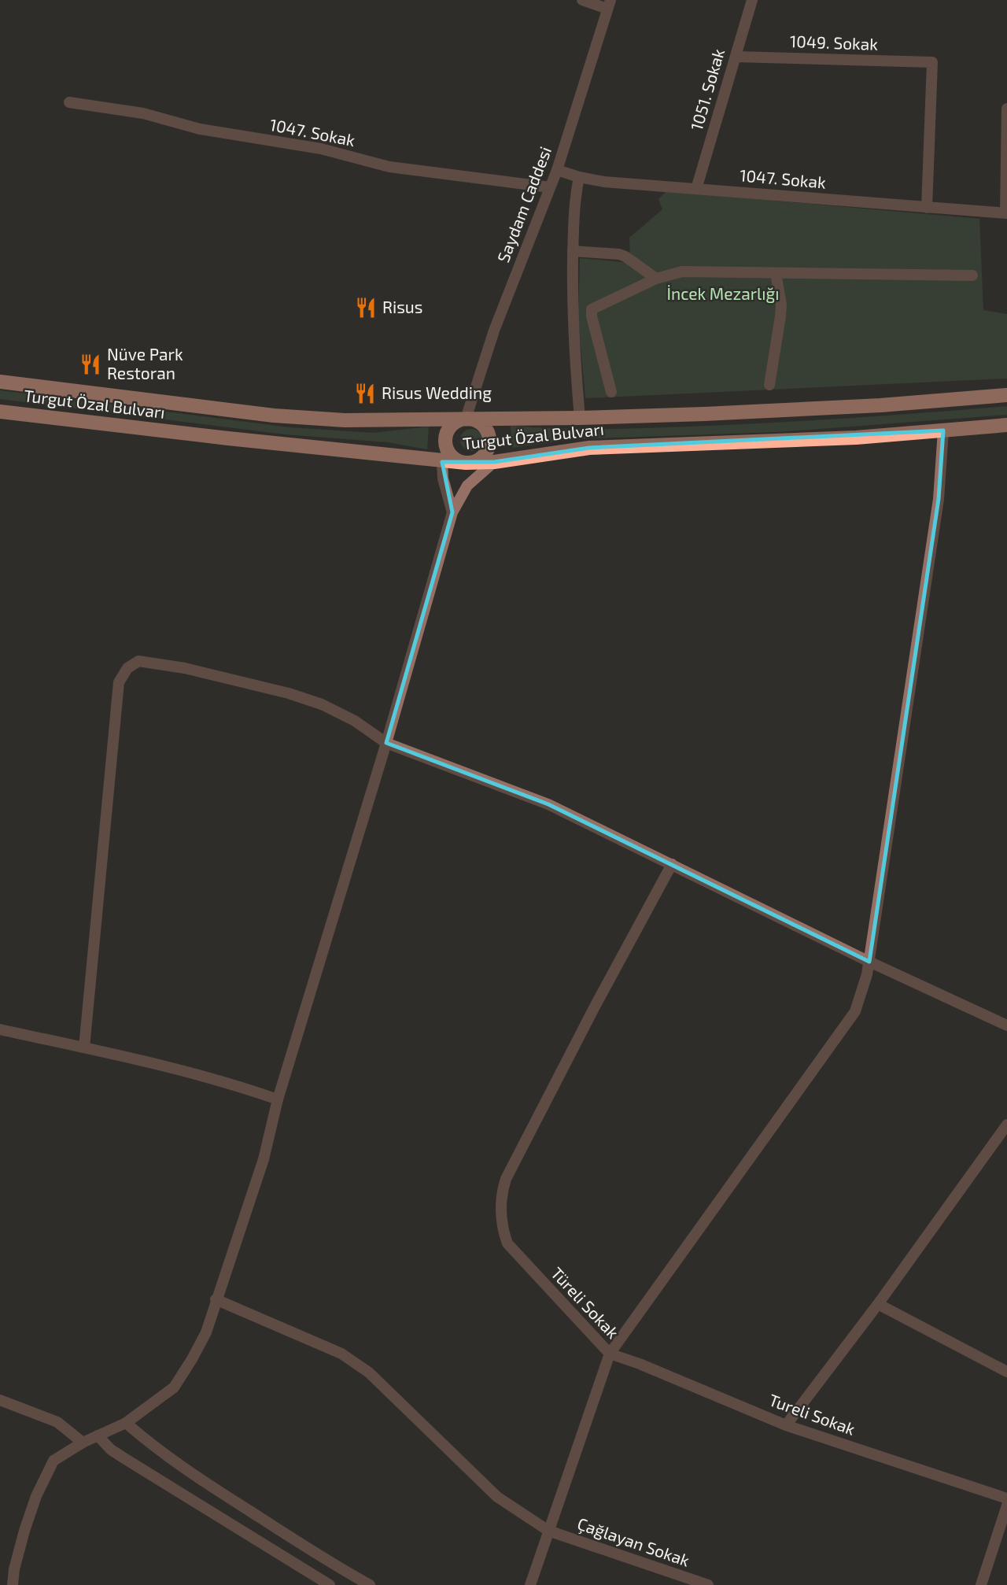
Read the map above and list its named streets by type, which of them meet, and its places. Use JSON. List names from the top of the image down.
{
  "streets": {
    "main road": ["Turgut Özal Bulvarı"],
    "street": [
      "1049. Sokak",
      "1051. Sokak",
      "1047. Sokak",
      "Saydam Caddesi",
      "Türeli Sokak",
      "Tureli Sokak",
      "Çağlayan Sokak"
    ]
  },
  "crossings": [
    ["1049. Sokak", "1051. Sokak"],
    ["1049. Sokak", "1047. Sokak"],
    ["1051. Sokak", "1047. Sokak"],
    ["1047. Sokak", "Saydam Caddesi"],
    ["Saydam Caddesi", "Turgut Özal Bulvarı"],
    ["Türeli Sokak", "Tureli Sokak"]
  ],
  "parks": ["İncek Mezarlığı"],
  "places": {
    "restaurant": ["Risus", "Nüve Park Restoran", "Risus Wedding"]
  }
}
